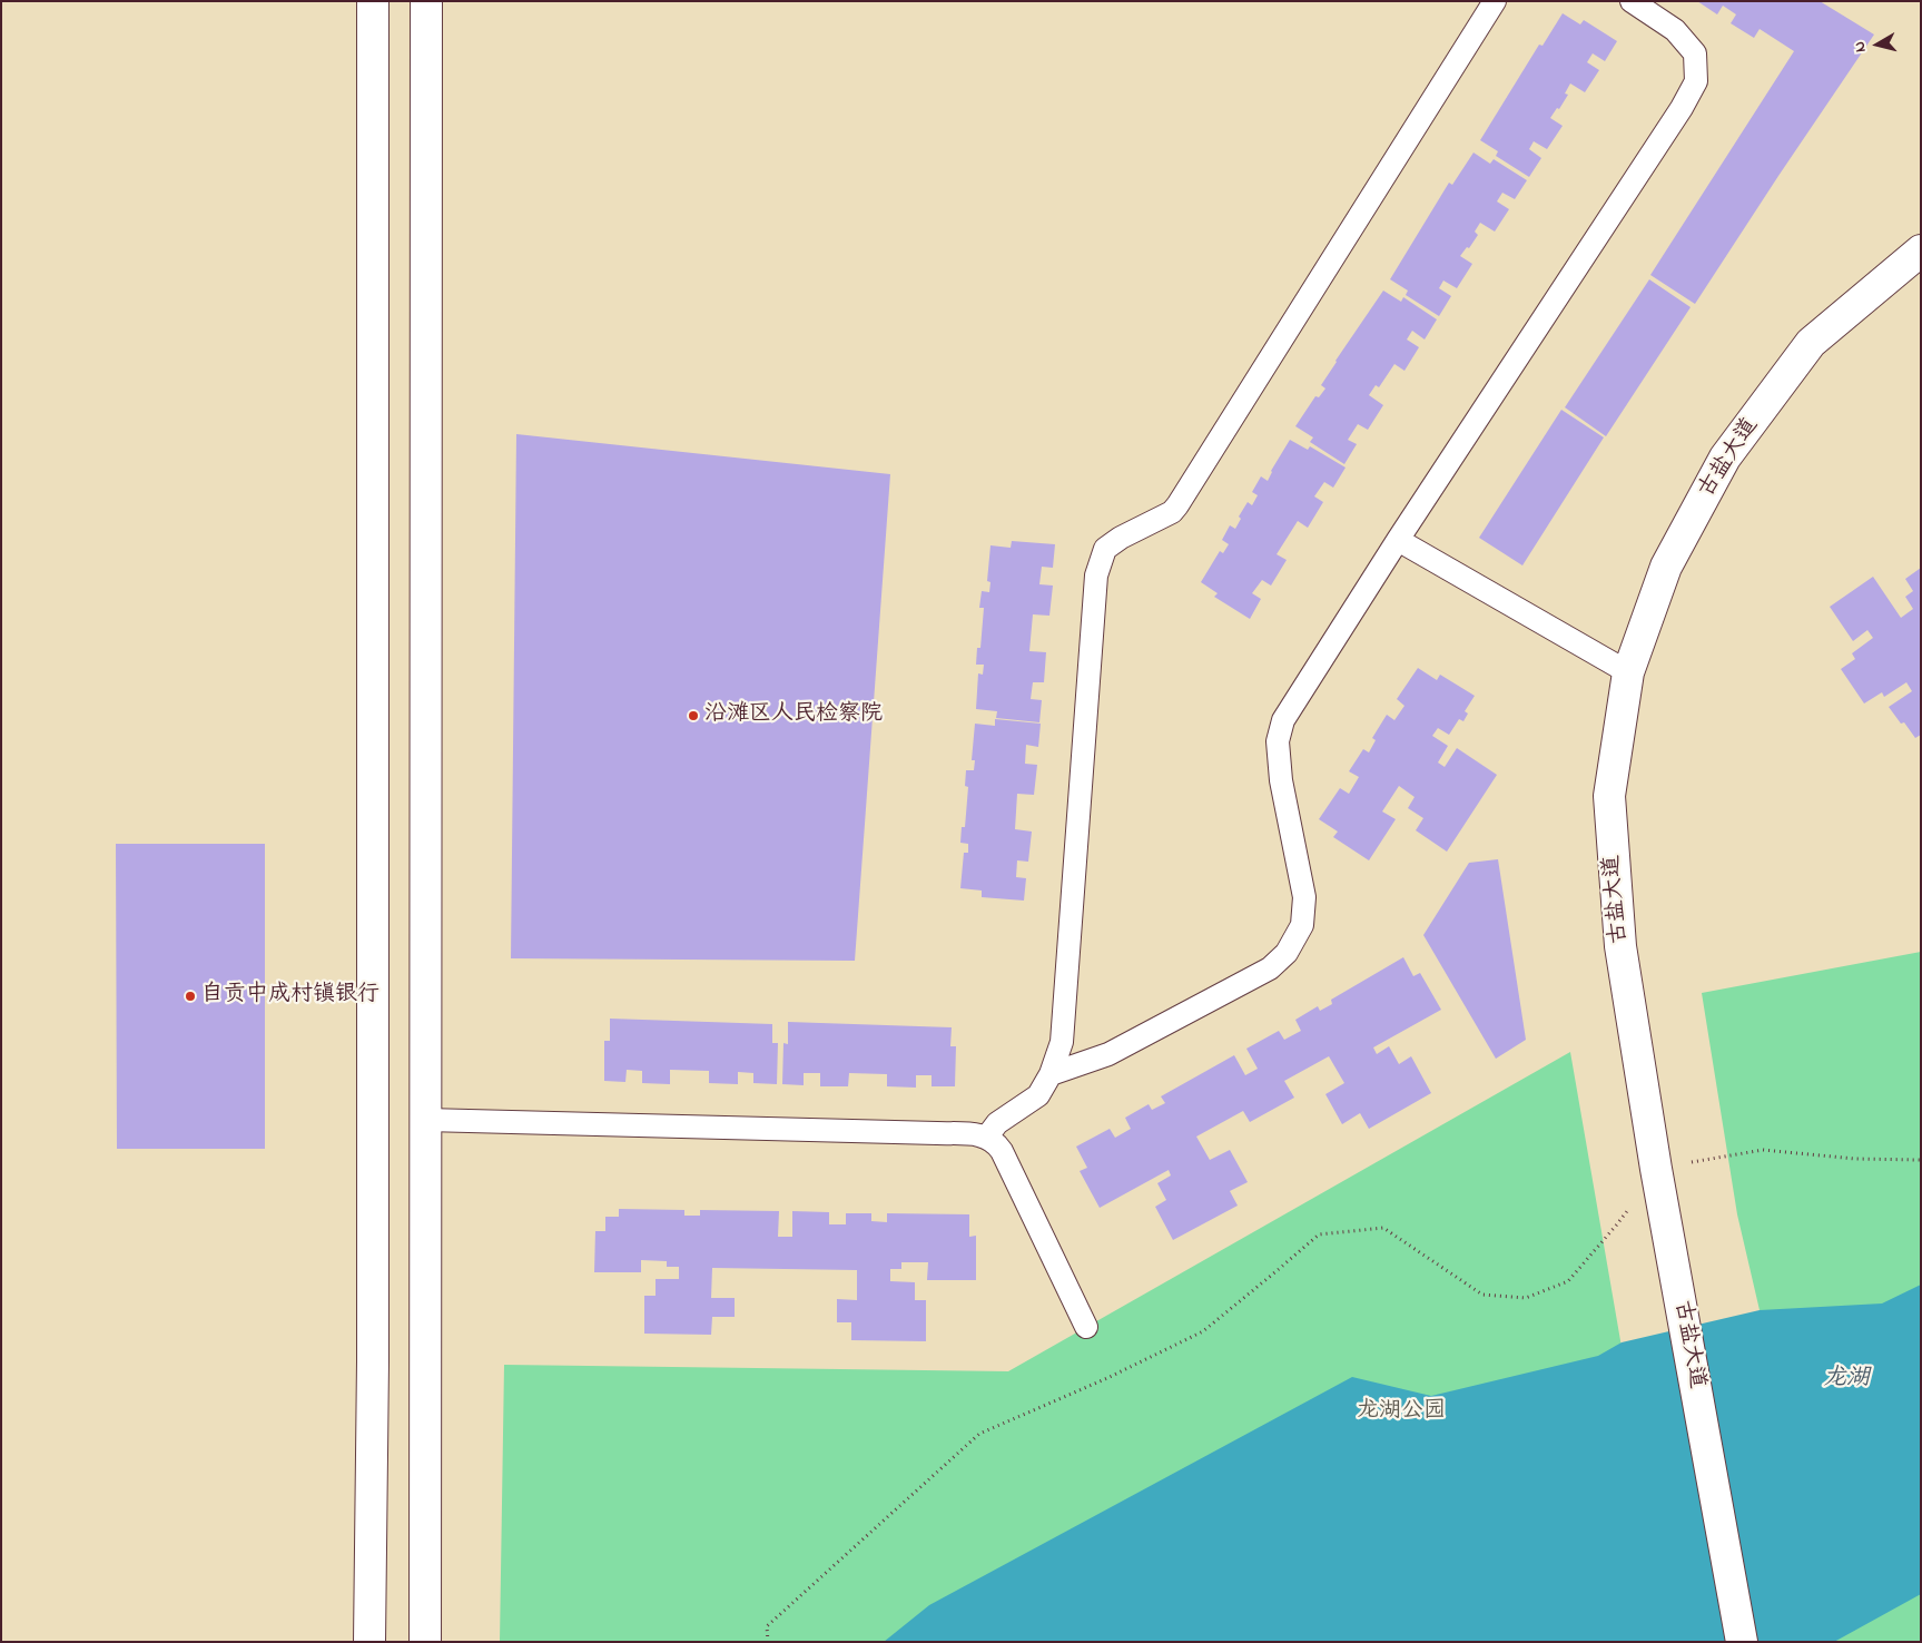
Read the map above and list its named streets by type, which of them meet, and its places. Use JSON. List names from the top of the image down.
{
  "streets": {
    "main road": ["古盐大道"]
  },
  "water": ["龙湖"],
  "parks": ["龙湖公园"],
  "places": ["沿滩区人民检察院", "自贡中成村镇银行"],
  "north": "left"
}
